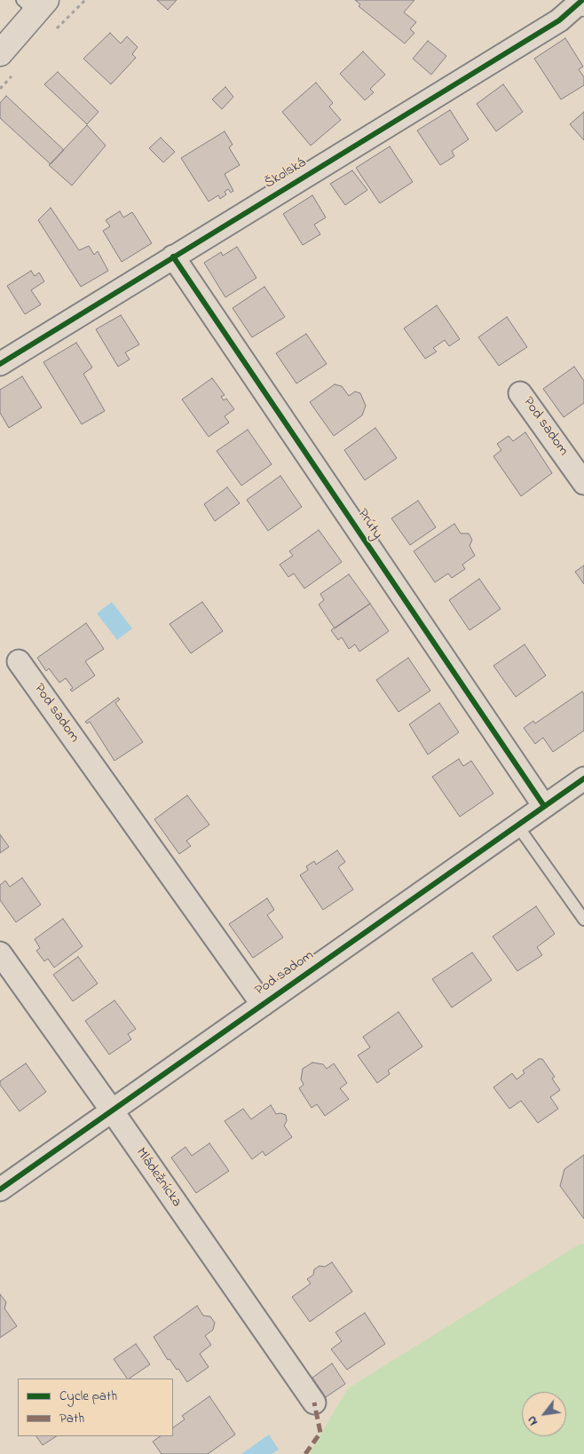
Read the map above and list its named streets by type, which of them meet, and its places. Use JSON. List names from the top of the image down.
{
  "streets": {
    "street": [
      "Školská",
      "Pod sadom",
      "Prúty",
      "Mládežnícka"
    ]
  },
  "crossings": [
    ["Školská", "Prúty"],
    ["Pod sadom", "Prúty"],
    ["Pod sadom", "Mládežnícka"]
  ],
  "legend": ["Cycle path", "Path"],
  "north": "bottom left"
}
